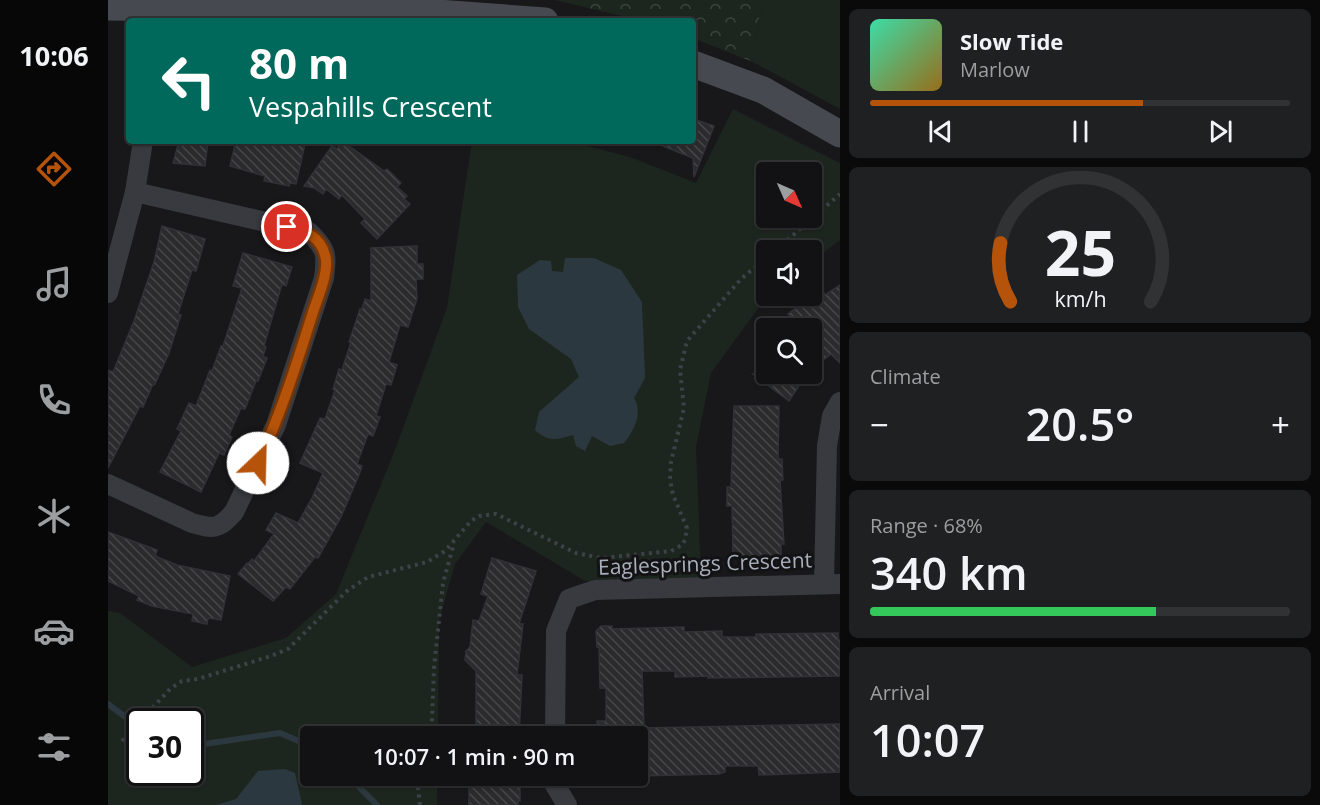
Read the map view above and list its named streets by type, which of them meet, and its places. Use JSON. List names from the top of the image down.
{
  "streets": {
    "street": ["Eaglesprings Crescent"]
  },
  "north": "bottom right",
  "page": {
    "tabs": "10:06",
    "turn": ["80 m", "Vespahills Crescent"],
    "song": ["Slow Tide", "Marlow"],
    "tile": [
      "Climate",
      ["Range · 68%", "340 km"],
      ["Arrival", "10:07"]
    ],
    "heat": ["−", "20.5°", "+"],
    "limit": "30",
    "trip": "10:07 · 1 min · 90 m",
    "gauge": ["25", "km/h"]
  }
}
